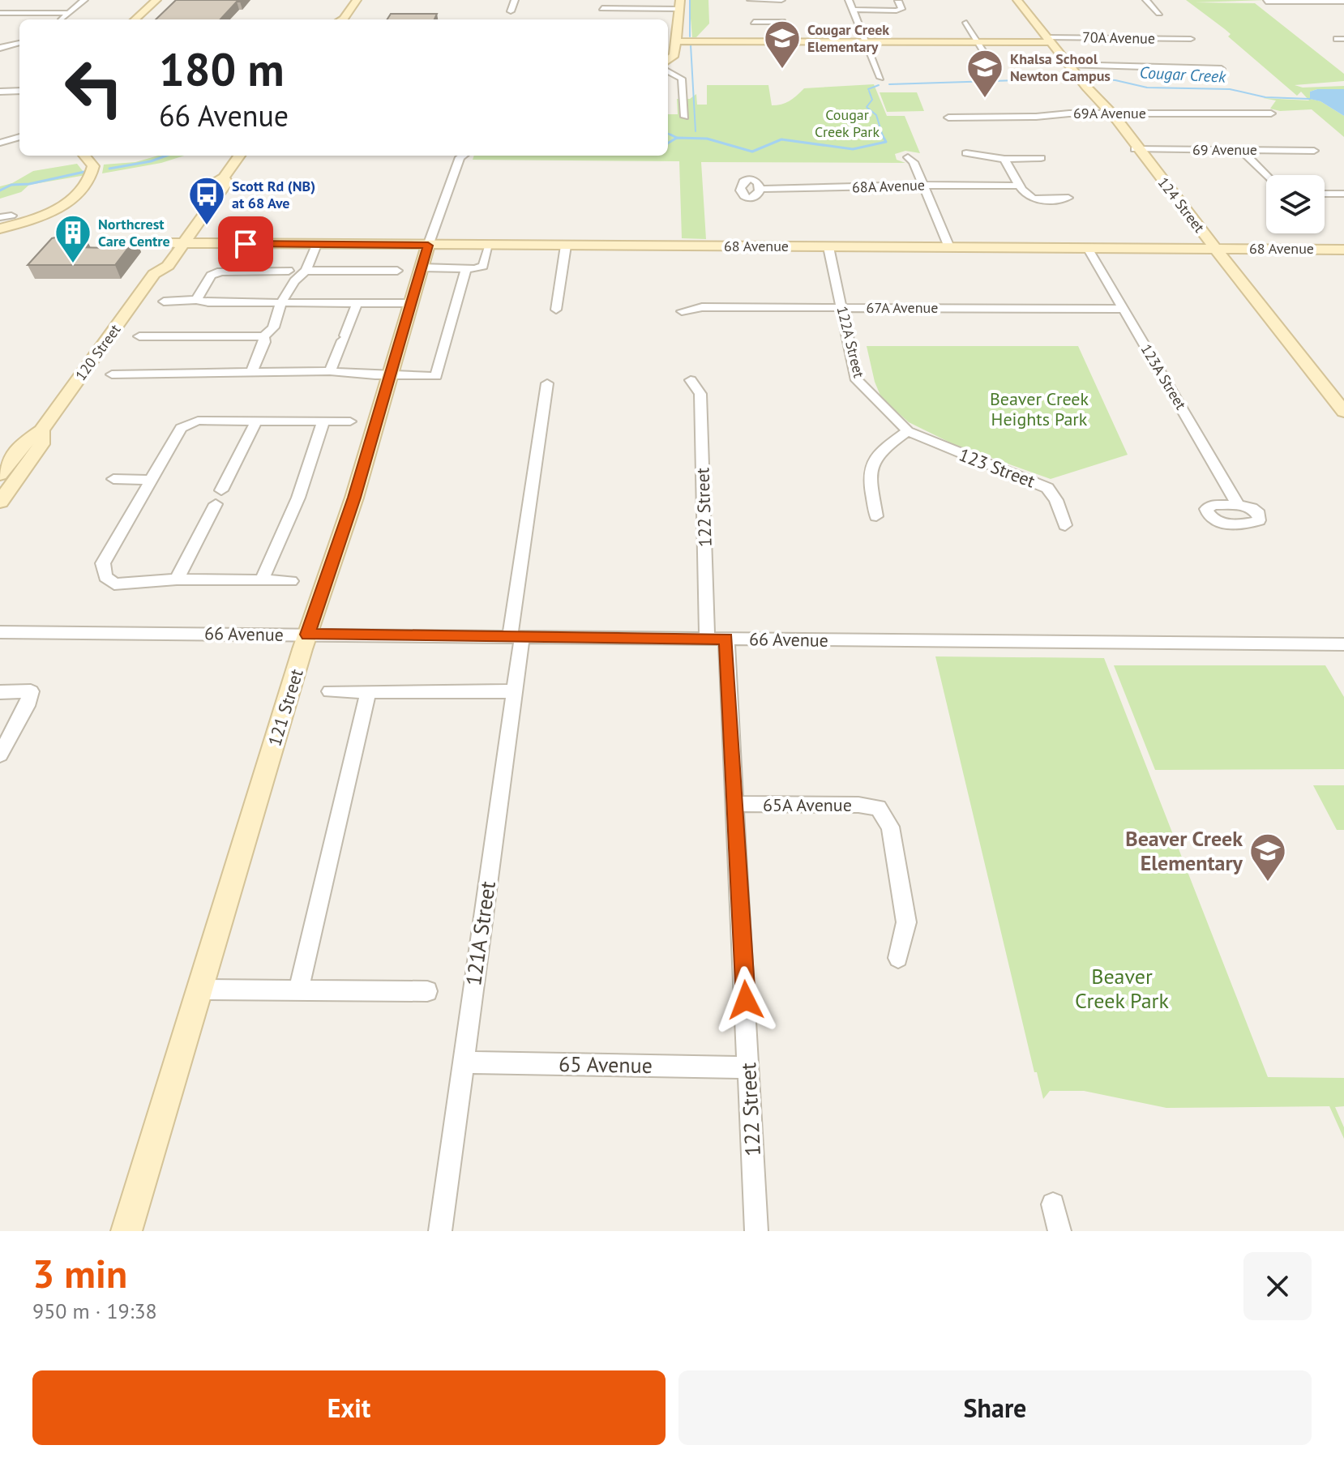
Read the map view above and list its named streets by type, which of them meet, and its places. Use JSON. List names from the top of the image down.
{
  "streets": {
    "street": [
      "70A Avenue",
      "69A Avenue",
      "69 Avenue",
      "68A Avenue",
      "124 Street",
      "68 Avenue",
      "67A Avenue",
      "122A Street",
      "120 Street",
      "123A Street",
      "123 Street",
      "122 Street",
      "66 Avenue",
      "121 Street",
      "65A Avenue",
      "121A Street",
      "65 Avenue"
    ]
  },
  "crossings": [
    ["69A Avenue", "124 Street"],
    ["69 Avenue", "124 Street"],
    ["124 Street", "68 Avenue"],
    ["68 Avenue", "122A Street"],
    ["68 Avenue", "120 Street"],
    ["68 Avenue", "123A Street"],
    ["68 Avenue", "121 Street"],
    ["67A Avenue", "122A Street"],
    ["67A Avenue", "123A Street"],
    ["122A Street", "123 Street"],
    ["122 Street", "66 Avenue"],
    ["122 Street", "65A Avenue"],
    ["122 Street", "65 Avenue"],
    ["66 Avenue", "121 Street"],
    ["66 Avenue", "121A Street"],
    ["121A Street", "65 Avenue"]
  ],
  "water": ["Cougar Creek"],
  "parks": ["Cougar Creek Park", "Beaver Creek Heights Park", "Beaver Creek Park"],
  "places": {
    "school or university": ["Cougar Creek Elementary", "Khalsa School Newton Campus", "Beaver Creek Elementary"],
    "bus stop": ["Scott Rd (NB) at 68 Ave"],
    "building": ["Northcrest Care Centre"]
  },
  "page": {
    "turn": ["180 m", "66 Avenue"],
    "heading": ["3 min", "950 m · 19:38"],
    "buttons": ["Exit", "Share"]
  }
}
